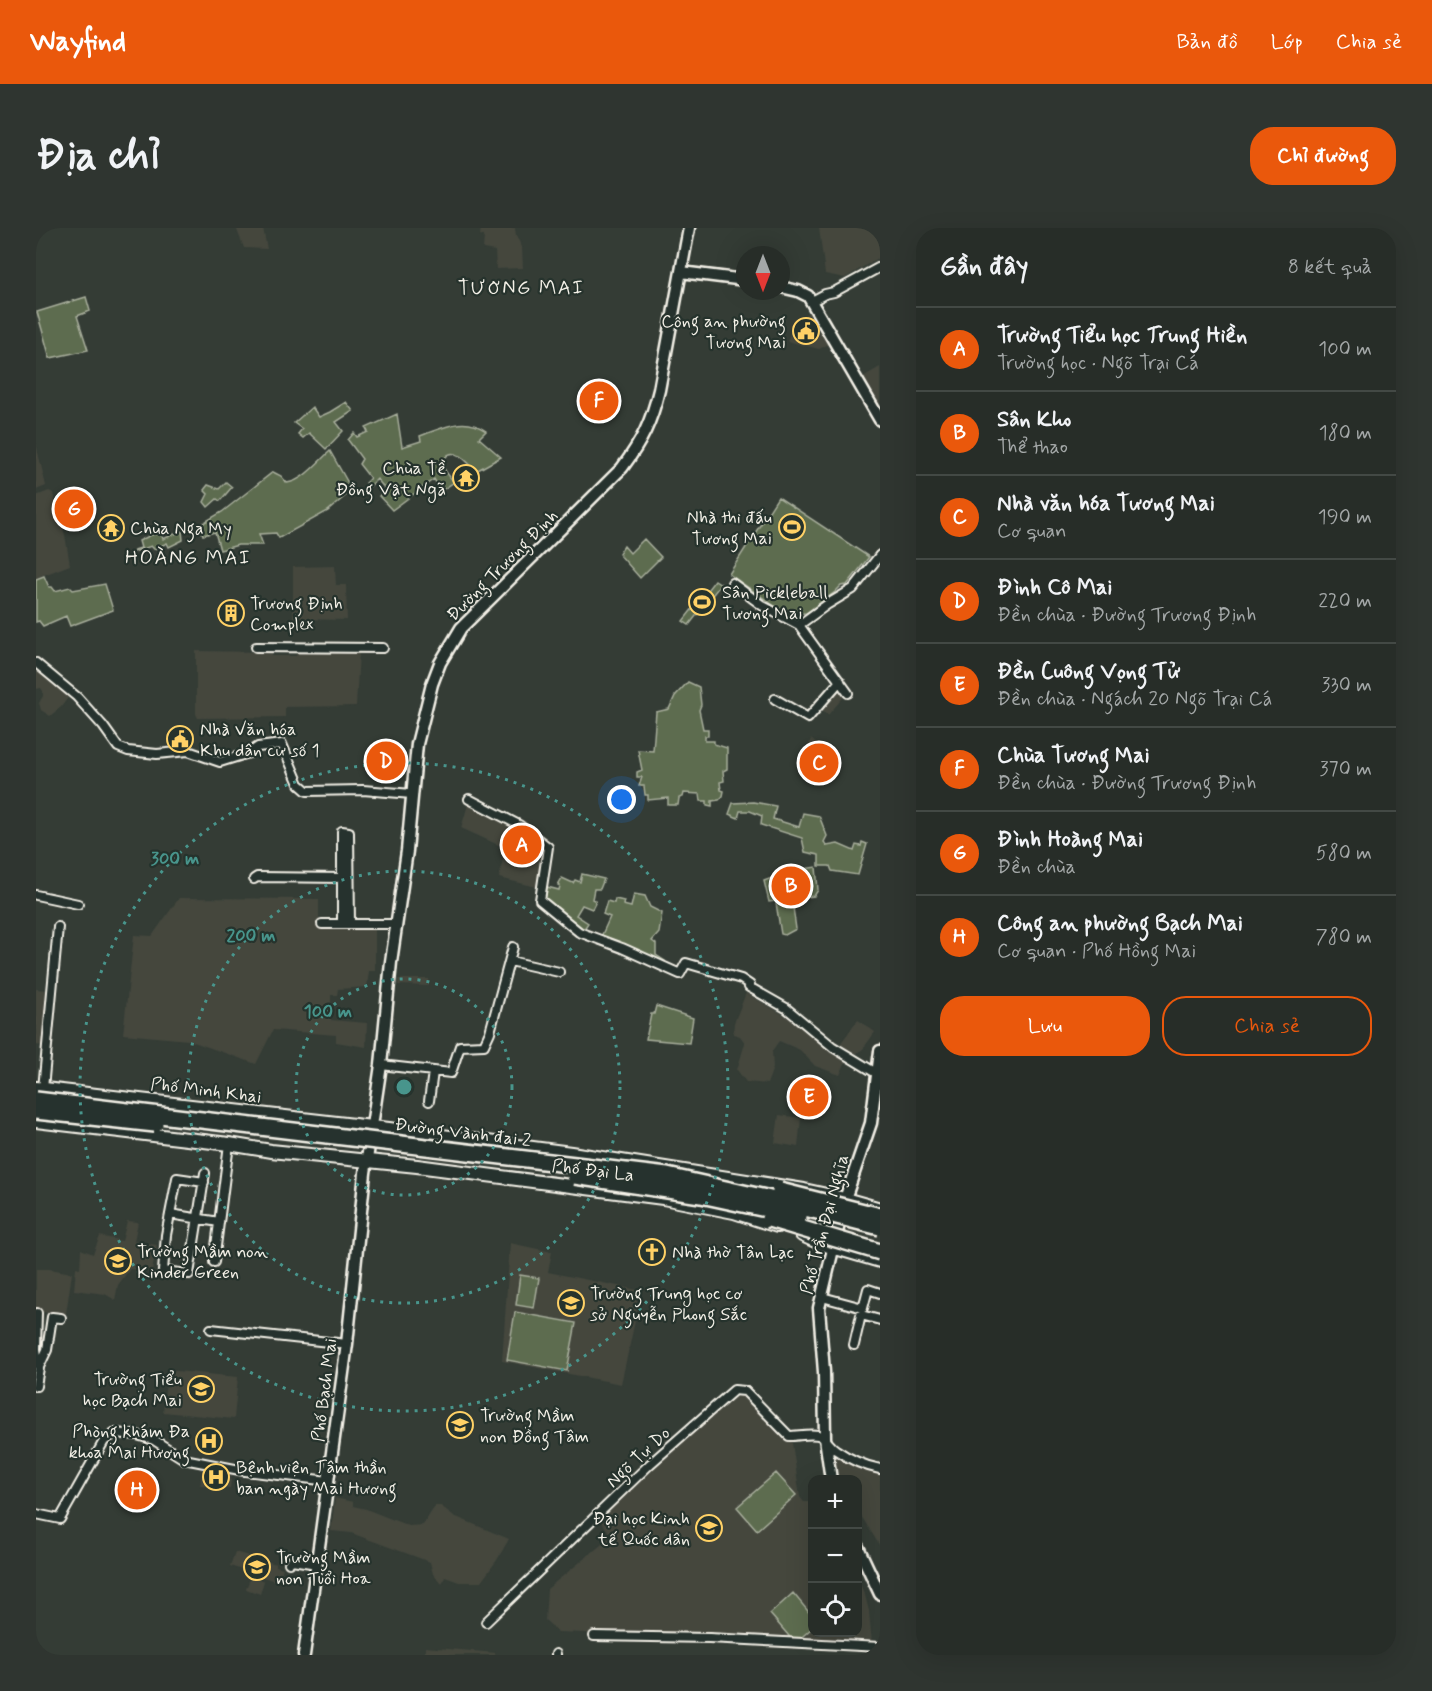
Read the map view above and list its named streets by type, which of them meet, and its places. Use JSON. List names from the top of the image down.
{
  "streets": {
    "highway": ["Đường Vành đai 2"],
    "main road": [
      "Đường Trương Định",
      "Phố Minh Khai",
      "Phố Đại La",
      "Phố Trần Đại Nghĩa",
      "Phố Bạch Mai"
    ],
    "street": ["Ngõ Tự Do"]
  },
  "crossings": [
    ["Đường Trương Định", "Phố Minh Khai"],
    ["Đường Trương Định", "Phố Đại La"],
    ["Đường Trương Định", "Phố Bạch Mai"],
    ["Phố Minh Khai", "Đường Vành đai 2"],
    ["Phố Minh Khai", "Phố Đại La"],
    ["Phố Minh Khai", "Phố Bạch Mai"],
    ["Đường Vành đai 2", "Phố Đại La"],
    ["Phố Đại La", "Phố Trần Đại Nghĩa"],
    ["Phố Đại La", "Phố Bạch Mai"],
    ["Phố Trần Đại Nghĩa", "Ngõ Tự Do"]
  ],
  "districts": ["TƯƠNG MAI", "HOÀNG MAI"],
  "places": {
    "public building": ["Công an phường Tương Mai", "Nhà Văn hóa Khu dân cư số 1"],
    "temple": ["Chùa Tề Đồng Vật Ngã", "Chùa Nga My"],
    "sports": ["Nhà thi đấu Tương Mai", "Sân Pickleball Tương Mai"],
    "building": ["Trương Định Complex"],
    "church": ["Nhà thờ Tân Lạc"],
    "school or university": [
      "Trường Mầm non Kinder Green",
      "Trường Trung học cơ sở Nguyễn Phong Sắc",
      "Trường Tiểu học Bạch Mai",
      "Trường Mầm non Đồng Tâm",
      "Đại học Kinh tế Quốc dân",
      "Trường Mầm non Tuổi Hoa"
    ],
    "hospital": ["Phòng khám Đa khoa Mai Hương", "Bệnh viện Tâm thần ban ngày Mai Hương"]
  },
  "north": "bottom",
  "page": {
    "header": "Wayfind",
    "nav": ["Bản đồ", "Lớp", "Chia sẻ"],
    "buttons": [
      "Chỉ đường",
      ["Lưu", "Chia sẻ"]
    ],
    "title": "Địa chỉ",
    "heading": ["Gần đây", "8 kết quả"],
    "list": [
      {
        "mark": "A",
        "name": "Trường Tiểu học Trung Hiền",
        "note": "Trường học · Ngõ Trại Cá",
        "value": "100 m"
      },
      {
        "mark": "B",
        "name": "Sân Kho",
        "note": "Thể thao",
        "value": "180 m"
      },
      {
        "mark": "C",
        "name": "Nhà văn hóa Tương Mai",
        "note": "Cơ quan",
        "value": "190 m"
      },
      {
        "mark": "D",
        "name": "Đình Cô Mai",
        "note": "Đền chùa · Đường Trương Định",
        "value": "220 m"
      },
      {
        "mark": "E",
        "name": "Đền Cuông Vọng Tử",
        "note": "Đền chùa · Ngách 20 Ngõ Trại Cá",
        "value": "330 m"
      },
      {
        "mark": "F",
        "name": "Chùa Tương Mai",
        "note": "Đền chùa · Đường Trương Định",
        "value": "370 m"
      },
      {
        "mark": "G",
        "name": "Đình Hoàng Mai",
        "note": "Đền chùa",
        "value": "580 m"
      },
      {
        "mark": "H",
        "name": "Công an phường Bạch Mai",
        "note": "Cơ quan · Phố Hồng Mai",
        "value": "780 m"
      }
    ],
    "pins": [
      "F",
      "G",
      "D",
      "C",
      "A",
      "B",
      "E",
      "H"
    ],
    "map_buttons": ["+", "−"]
  },
  "rings": ["300 m", "200 m", "100 m"]
}
